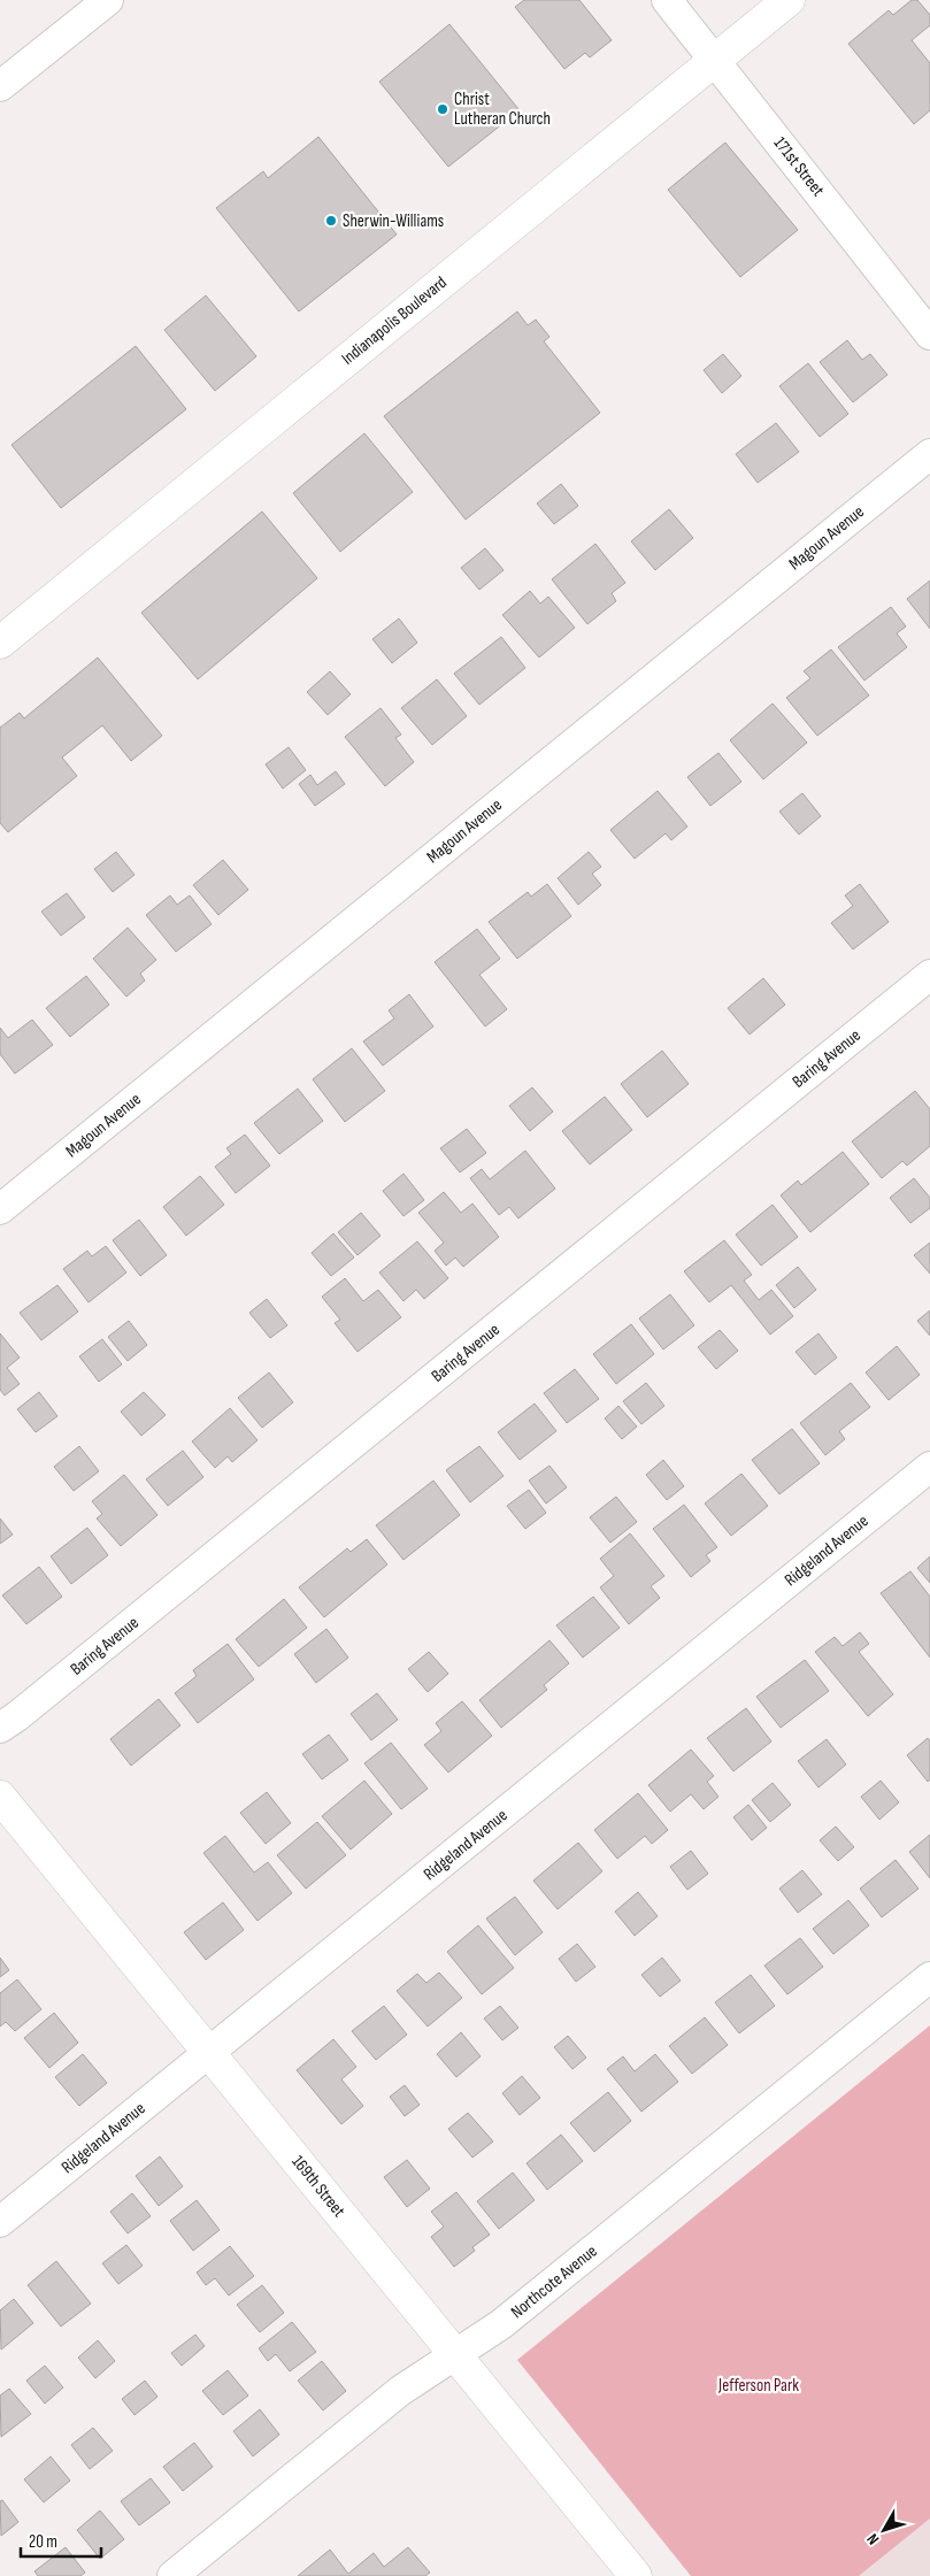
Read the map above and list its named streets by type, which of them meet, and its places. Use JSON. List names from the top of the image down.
{
  "streets": {
    "main road": ["Indianapolis Boulevard", "169th Street"],
    "street": [
      "171st Street",
      "Magoun Avenue",
      "Baring Avenue",
      "Ridgeland Avenue",
      "Northcote Avenue"
    ]
  },
  "crossings": [
    ["171st Street", "Indianapolis Boulevard"],
    ["Ridgeland Avenue", "169th Street"],
    ["169th Street", "Northcote Avenue"]
  ],
  "parks": ["Jefferson Park"],
  "places": ["Christ Lutheran Church", "Sherwin-Williams"],
  "scale_bar": "20 m",
  "north": "bottom left"
}
